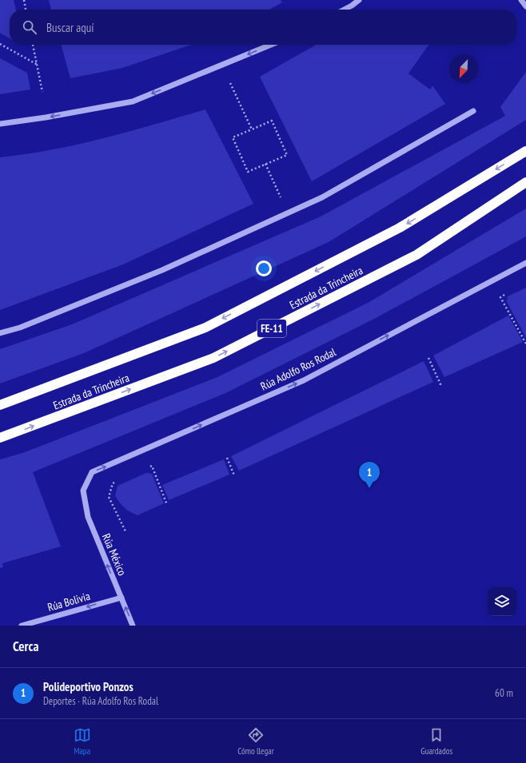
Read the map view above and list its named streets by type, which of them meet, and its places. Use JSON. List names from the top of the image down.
{
  "streets": {
    "highway": ["Estrada da Trincheira", "FE-11"],
    "street": ["Rúa Adolfo Ros Rodal", "Rúa México", "Rúa Bolivia"]
  },
  "crossings": [
    ["Rúa Adolfo Ros Rodal", "Rúa México"],
    ["Rúa México", "Rúa Bolivia"]
  ],
  "one_way": ["Rúa Adolfo Ros Rodal", "Rúa México", "Rúa Bolivia"],
  "north": "bottom left",
  "page": {
    "search": "Buscar aquí",
    "pins": "1",
    "heading": "Cerca",
    "list": [
      {
        "mark": "1",
        "name": "Polideportivo Ponzos",
        "note": "Deportes · Rúa Adolfo Ros Rodal",
        "value": "60 m"
      }
    ],
    "nav": ["Mapa", "Cómo llegar", "Guardados"]
  }
}
